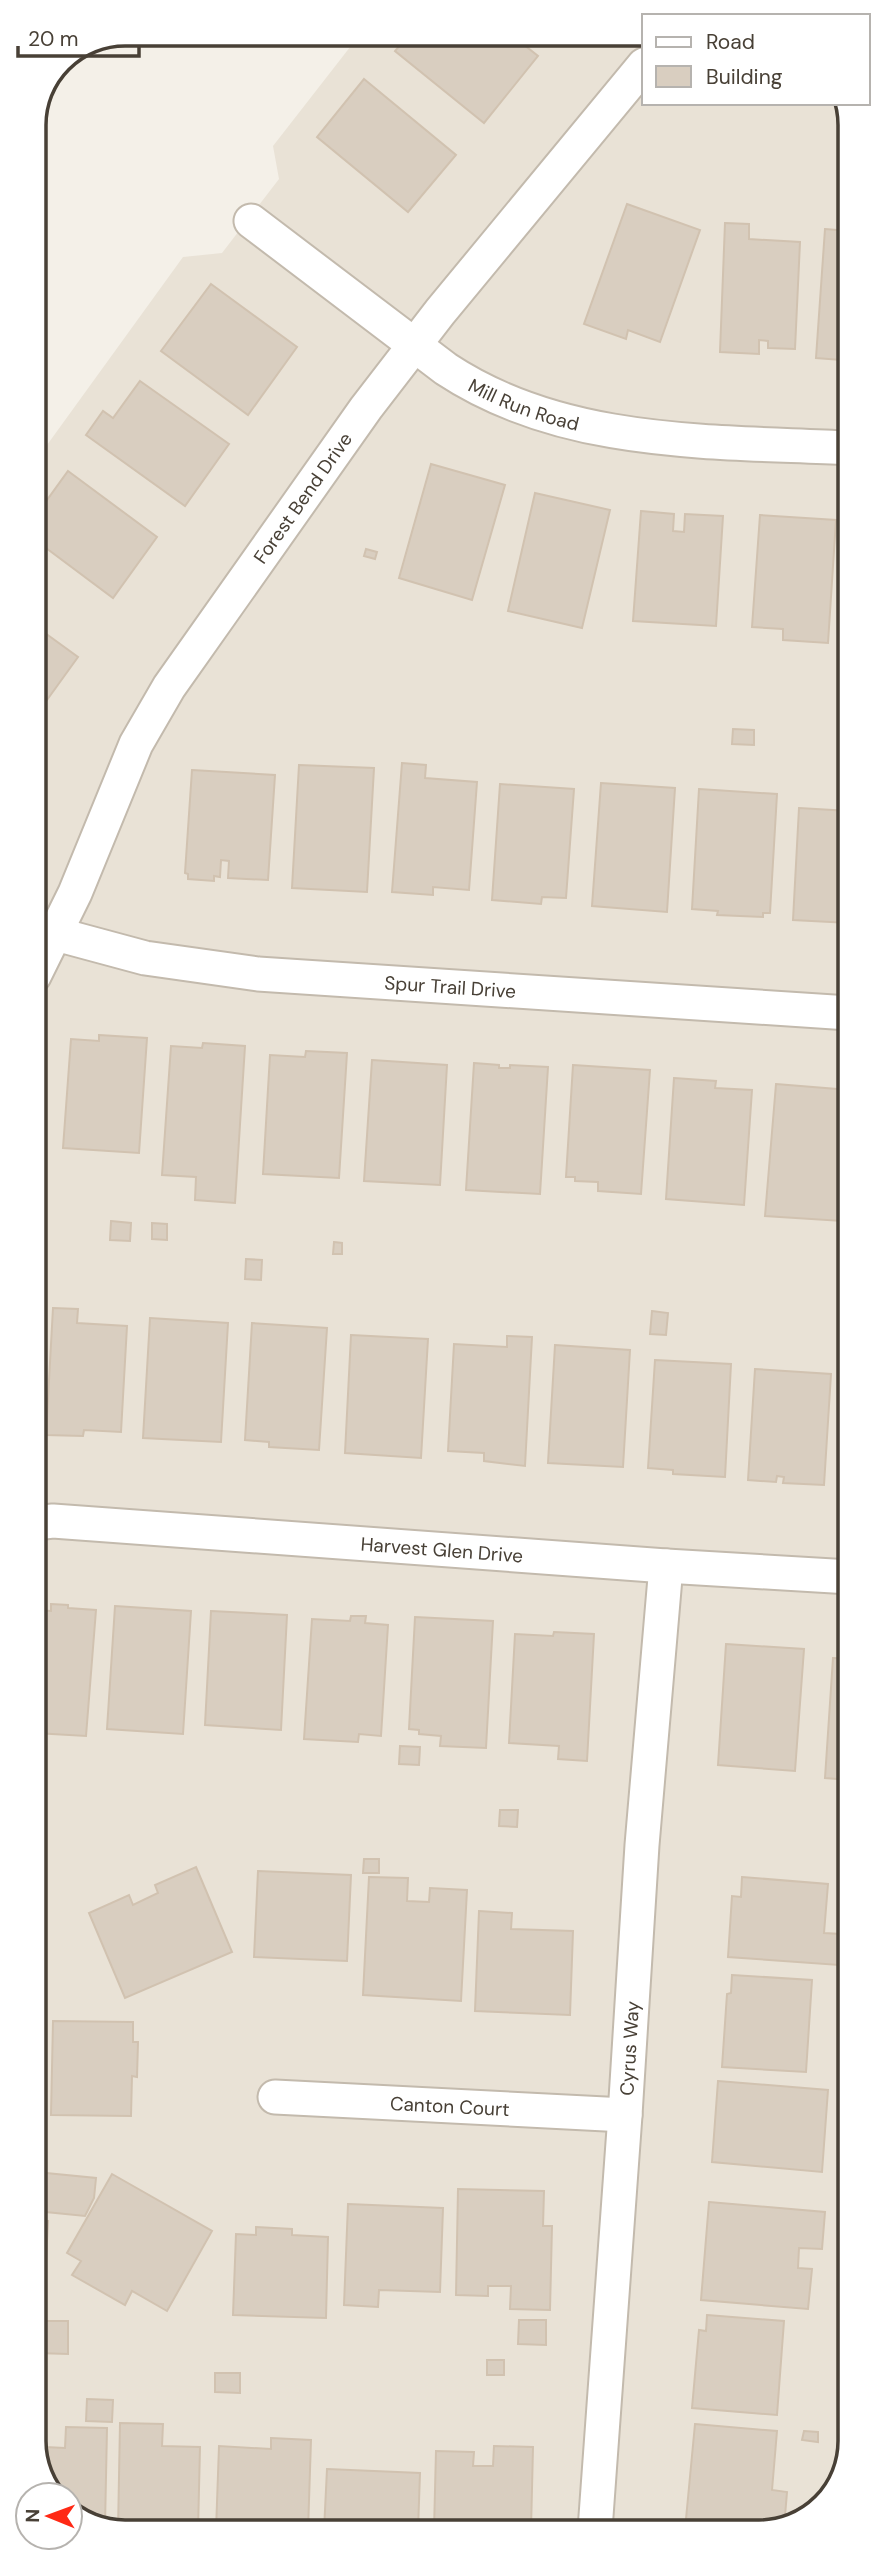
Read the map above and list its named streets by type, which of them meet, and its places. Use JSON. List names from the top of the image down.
{
  "streets": {
    "street": [
      "Mill Run Road",
      "Forest Bend Drive",
      "Spur Trail Drive",
      "Harvest Glen Drive",
      "Cyrus Way",
      "Canton Court"
    ]
  },
  "crossings": [
    ["Mill Run Road", "Forest Bend Drive"],
    ["Forest Bend Drive", "Spur Trail Drive"],
    ["Harvest Glen Drive", "Cyrus Way"],
    ["Cyrus Way", "Canton Court"]
  ],
  "legend": ["Road", "Building"],
  "scale_bar": "20 m",
  "north": "left"
}
